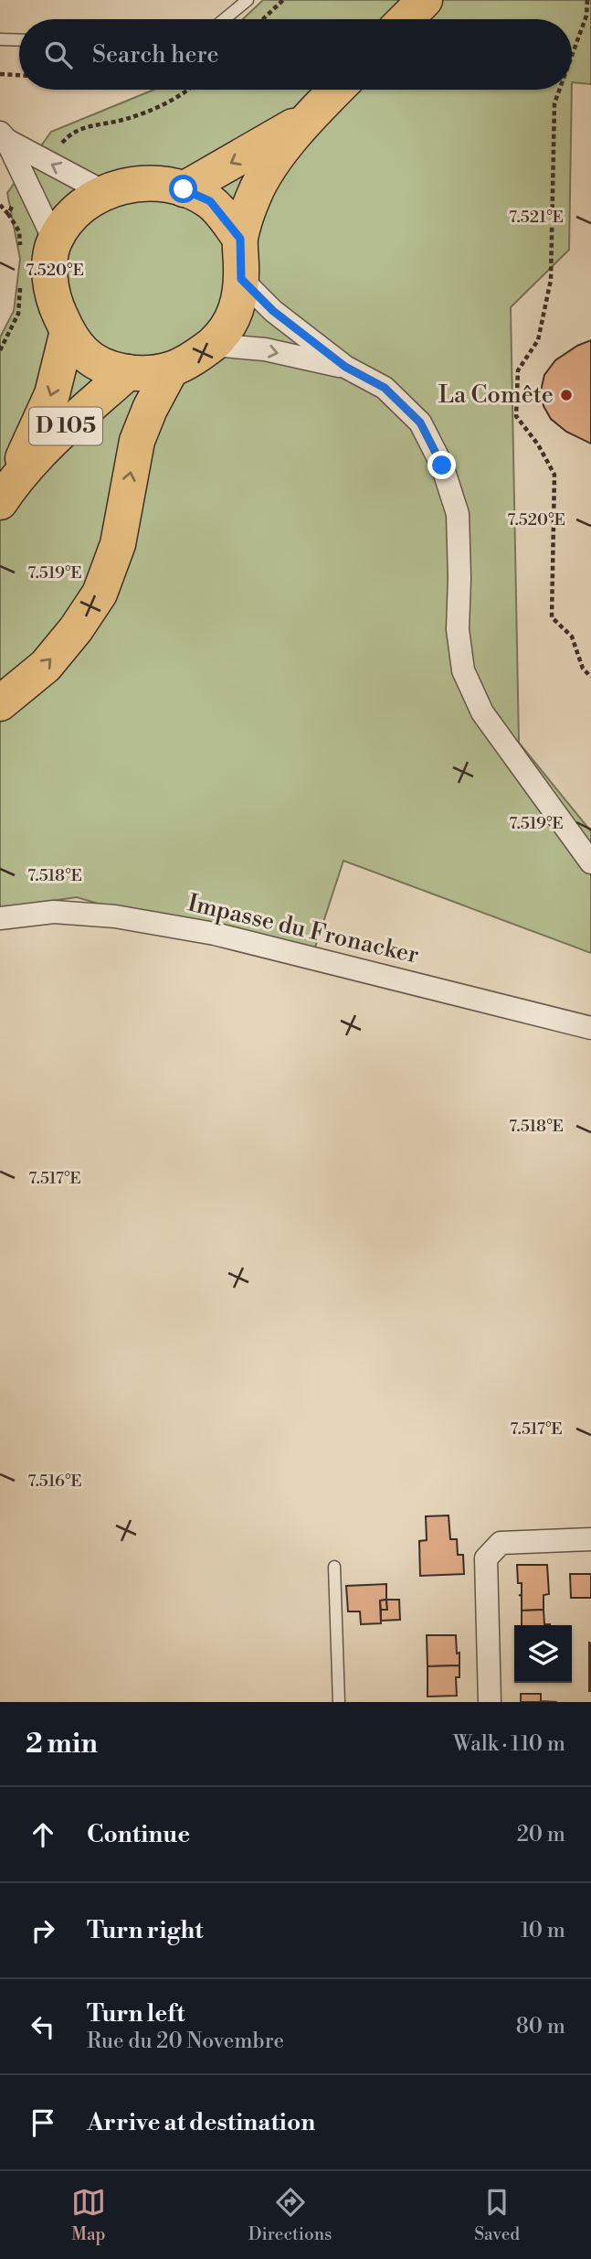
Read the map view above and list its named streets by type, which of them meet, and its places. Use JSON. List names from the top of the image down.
{
  "streets": {
    "main road": ["D 105"],
    "street": ["Impasse du Fronacker"]
  },
  "places": ["La Comête"],
  "page": {
    "search": "Search here",
    "heading": ["2 min", "Walk · 110 m"],
    "list": [
      ["Continue", "20 m"],
      ["Turn right", "10 m"],
      ["Turn left", "Rue du 20 Novembre", "80 m"],
      "Arrive at destination"
    ],
    "nav": ["Map", "Directions", "Saved"]
  },
  "coordinates": [
    "7.521°E",
    "7.520°E",
    "7.519°E",
    "7.518°E",
    "7.517°E",
    "7.516°E"
  ]
}
